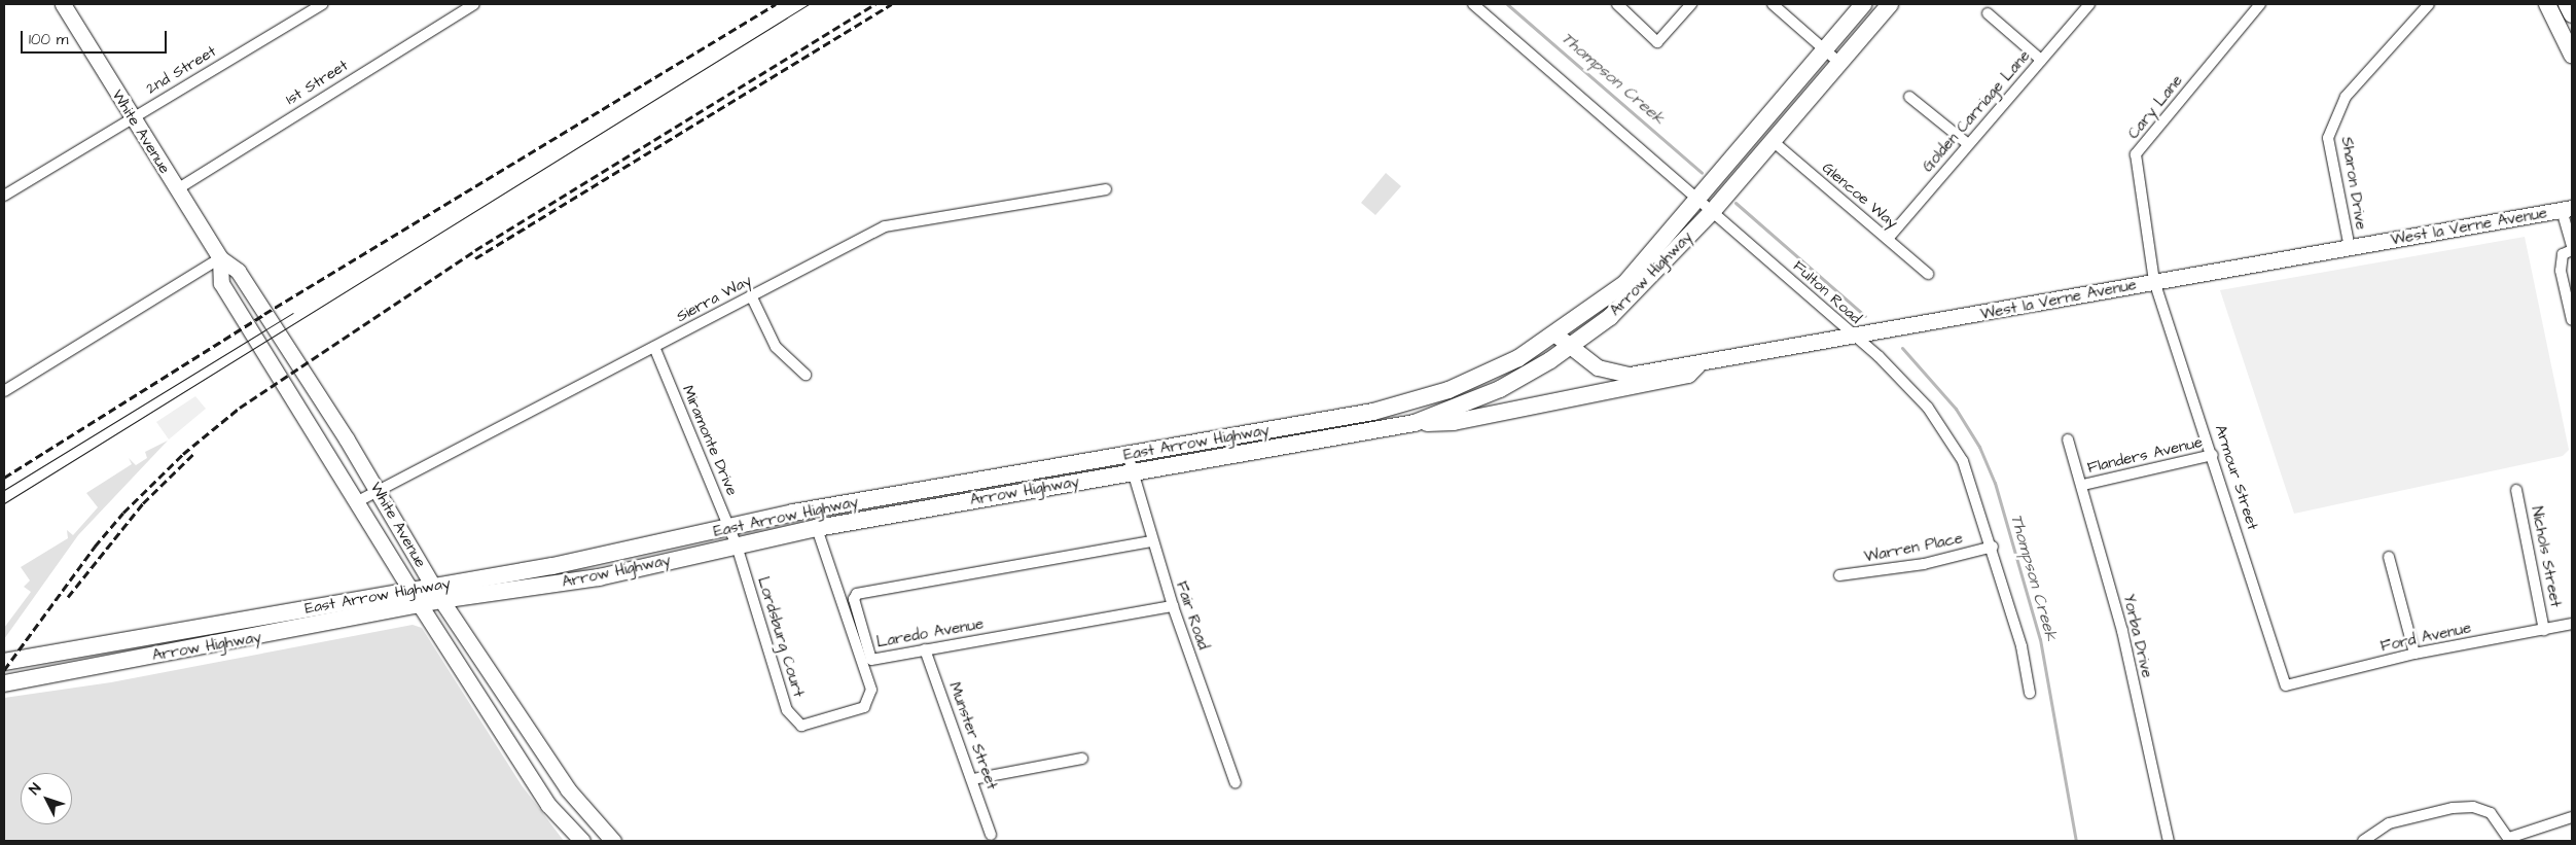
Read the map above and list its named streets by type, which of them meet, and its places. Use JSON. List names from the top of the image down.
{
  "streets": {
    "main road": [
      "White Avenue",
      "West la Verne Avenue",
      "Arrow Highway",
      "East Arrow Highway"
    ],
    "street": [
      "2nd Street",
      "1st Street",
      "Cary Lane",
      "Golden Carriage Lane",
      "Sharon Drive",
      "Glencoe Way",
      "Fulton Road",
      "Sierra Way",
      "Miramonte Drive",
      "Flanders Avenue",
      "Armour Street",
      "Warren Place",
      "Nichols Street",
      "Fair Road",
      "Laredo Avenue",
      "Yorba Drive",
      "Lordsburg Court",
      "Ford Avenue",
      "Munster Street"
    ]
  },
  "crossings": [
    ["2nd Street", "White Avenue"],
    ["1st Street", "White Avenue"],
    ["Cary Lane", "West la Verne Avenue"],
    ["Cary Lane", "Armour Street"],
    ["Golden Carriage Lane", "Glencoe Way"],
    ["White Avenue", "Arrow Highway"],
    ["White Avenue", "Sierra Way"],
    ["White Avenue", "East Arrow Highway"],
    ["Sharon Drive", "West la Verne Avenue"],
    ["Glencoe Way", "Arrow Highway"],
    ["West la Verne Avenue", "Arrow Highway"],
    ["West la Verne Avenue", "Fulton Road"],
    ["West la Verne Avenue", "East Arrow Highway"],
    ["West la Verne Avenue", "Armour Street"],
    ["Arrow Highway", "Fulton Road"],
    ["Arrow Highway", "Miramonte Drive"],
    ["Arrow Highway", "East Arrow Highway"],
    ["Arrow Highway", "Fair Road"],
    ["Arrow Highway", "Lordsburg Court"],
    ["Fulton Road", "Warren Place"],
    ["Sierra Way", "Miramonte Drive"],
    ["Miramonte Drive", "East Arrow Highway"],
    ["Miramonte Drive", "Lordsburg Court"],
    ["East Arrow Highway", "Fair Road"],
    ["Flanders Avenue", "Armour Street"],
    ["Flanders Avenue", "Yorba Drive"],
    ["Armour Street", "Ford Avenue"],
    ["Nichols Street", "Ford Avenue"],
    ["Fair Road", "Laredo Avenue"],
    ["Laredo Avenue", "Munster Street"]
  ],
  "water": ["Thompson Creek"],
  "scale_bar": "100 m",
  "north": "top left"
}
